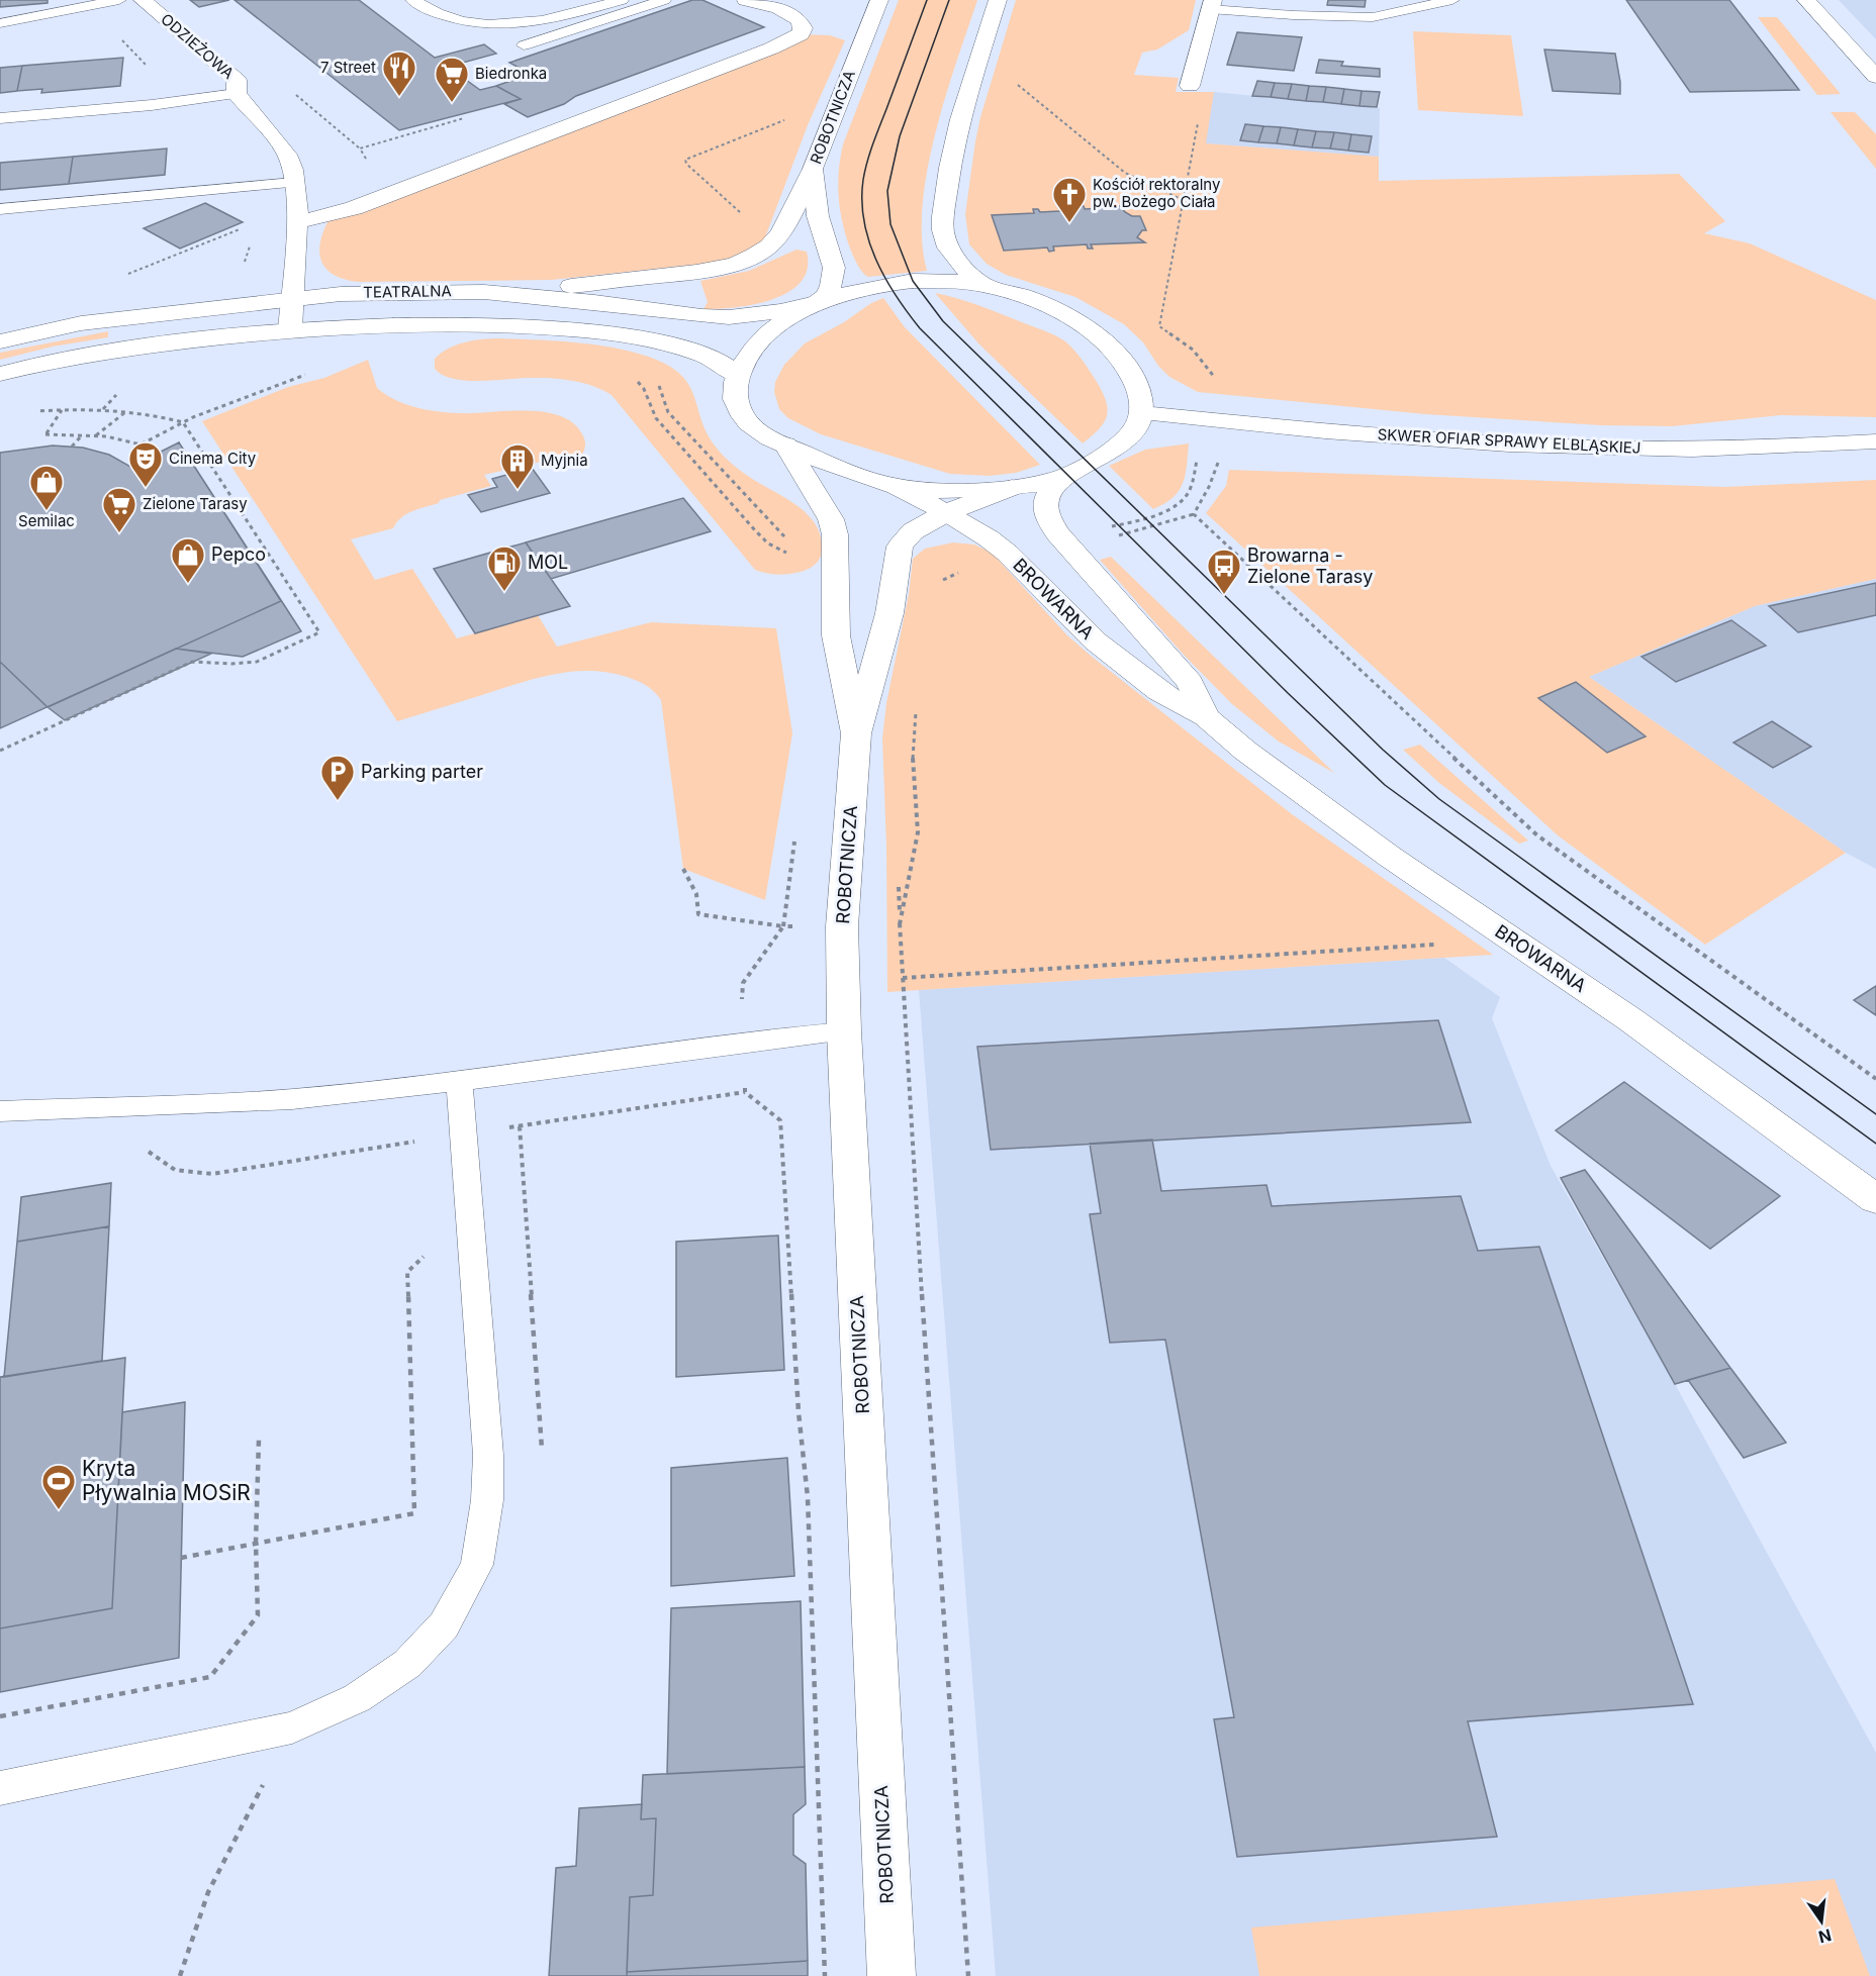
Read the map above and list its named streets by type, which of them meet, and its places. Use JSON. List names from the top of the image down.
{
  "streets": {
    "street": [
      "ODZIEŻOWA",
      "ROBOTNICZA",
      "TEATRALNA",
      "SKWER OFIAR SPRAWY ELBLĄSKIEJ",
      "BROWARNA"
    ]
  },
  "crossings": [
    ["ODZIEŻOWA", "TEATRALNA"],
    ["ROBOTNICZA", "TEATRALNA"],
    ["ROBOTNICZA", "BROWARNA"]
  ],
  "places": {
    "restaurant": ["7 Street"],
    "supermarket": ["Biedronka", "Zielone Tarasy"],
    "church": ["Kościół rektoralny pw. Bożego Ciała"],
    "theatre": ["Cinema City"],
    "building": ["Myjnia"],
    "shop": ["Semilac", "Pepco"],
    "fuel station": ["MOL"],
    "bus stop": ["Browarna - Zielone Tarasy"],
    "parking": ["Parking parter"],
    "sports": ["Kryta Pływalnia MOSiR"]
  },
  "north": "bottom"
}
